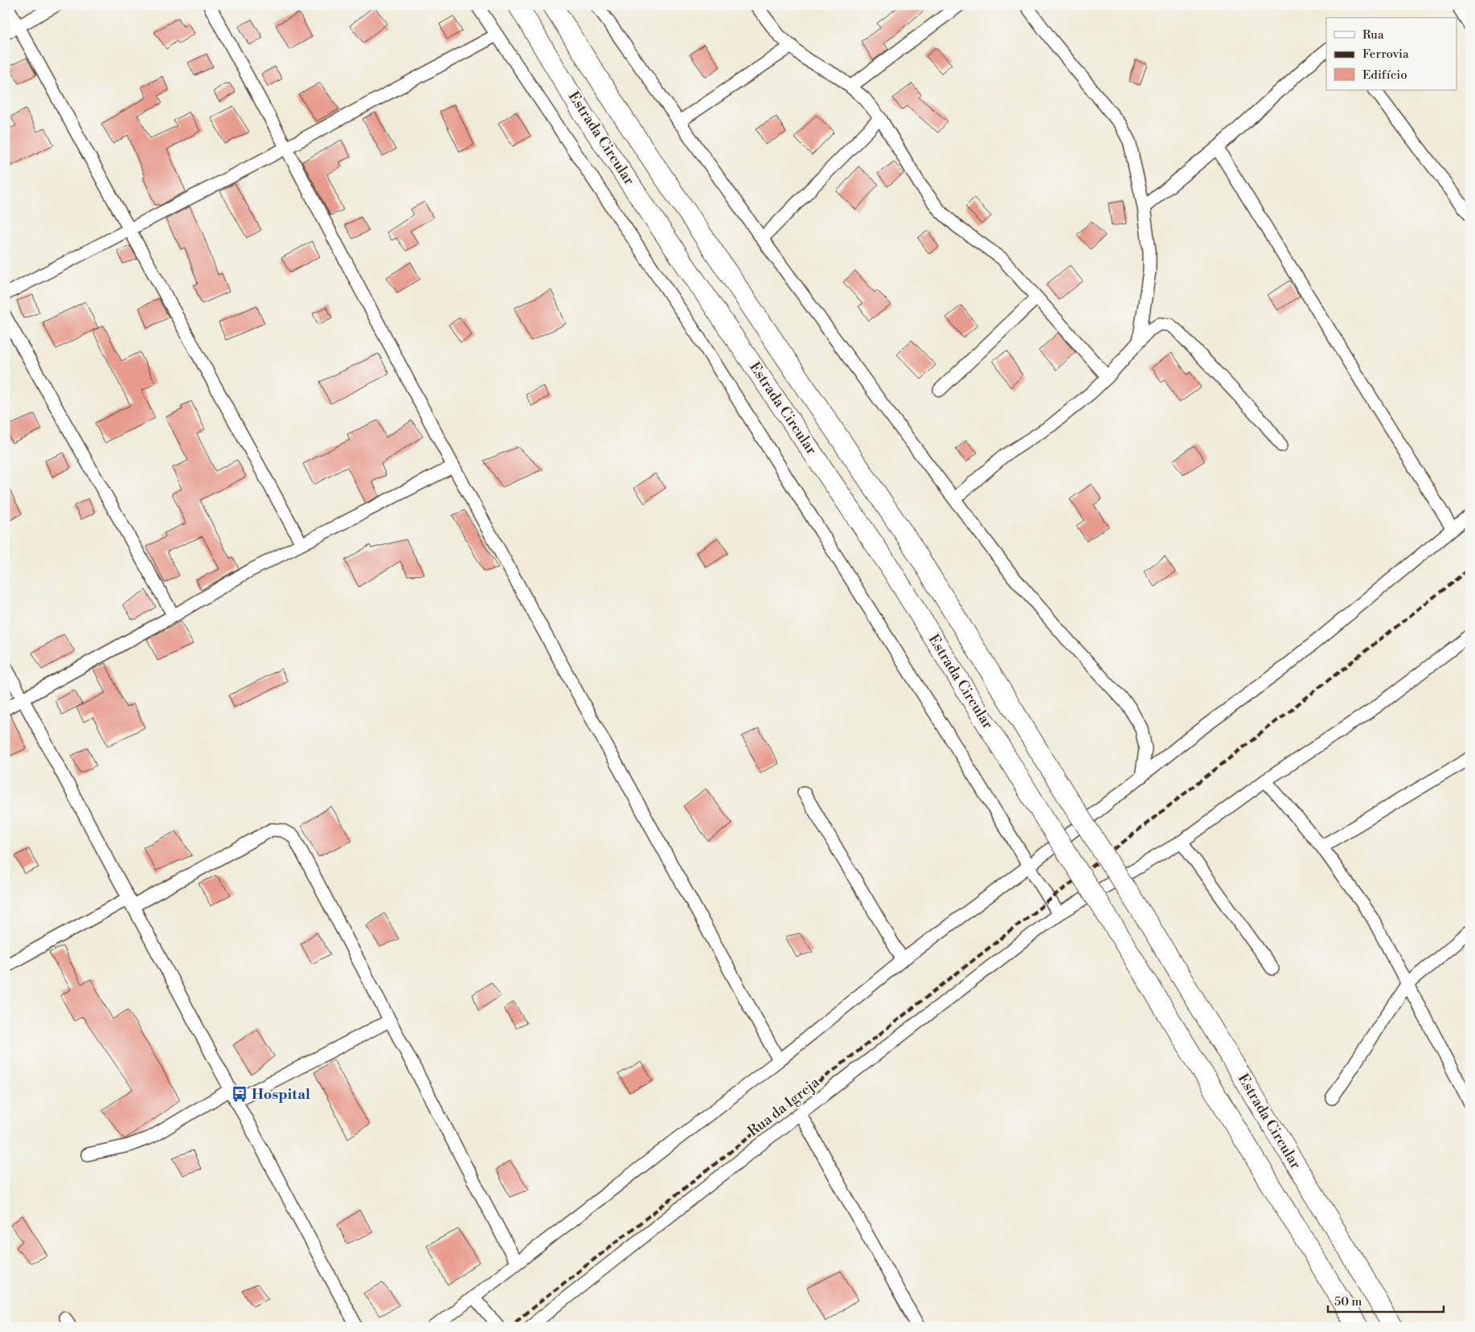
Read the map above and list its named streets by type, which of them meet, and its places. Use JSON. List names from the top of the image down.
{
  "streets": {
    "main road": ["Estrada Circular"],
    "street": ["Rua da Igreja"]
  },
  "places": {
    "bus stop": ["Hospital"]
  },
  "legend": ["Rua", "Ferrovia", "Edifício"],
  "scale_bar": "50 m"
}
